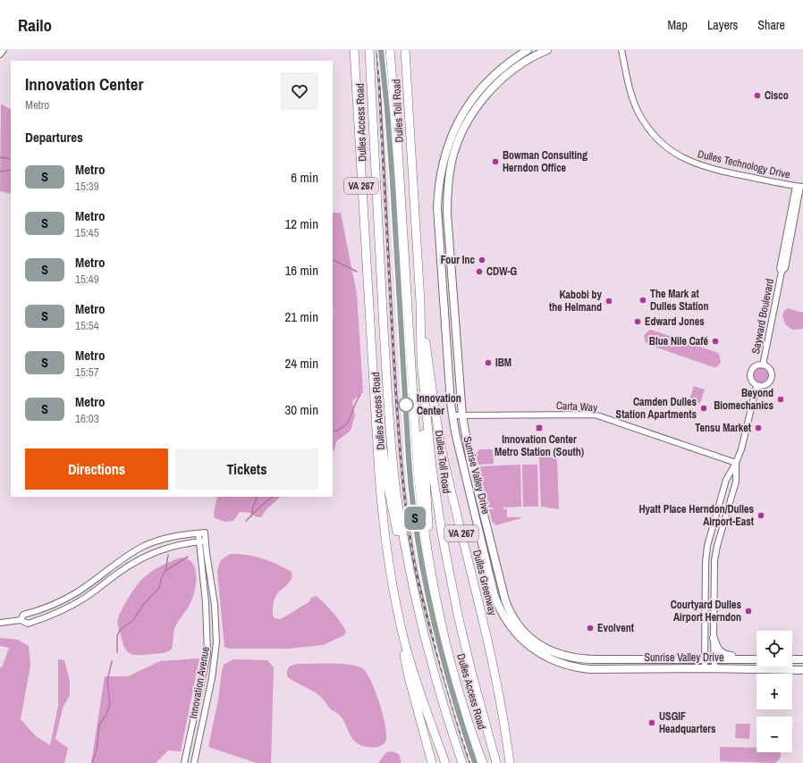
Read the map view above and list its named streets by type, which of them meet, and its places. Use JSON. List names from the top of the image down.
{
  "streets": {
    "highway": [
      "Dulles Toll Road",
      "Dulles Access Road",
      "VA 267",
      "Dulles Greenway"
    ],
    "main road": ["Sunrise Valley Drive"],
    "street": [
      "Dulles Technology Drive",
      "Sayward Boulevard",
      "Carta Way",
      "Innovation Avenue"
    ]
  },
  "crossings": [
    ["Dulles Toll Road", "Dulles Greenway"],
    ["Dulles Technology Drive", "Sayward Boulevard"],
    ["Carta Way", "Sunrise Valley Drive"]
  ],
  "places": {
    "other": [
      "Cisco",
      "Bowman Consulting Herndon Office",
      "Four Inc",
      "CDW-G",
      "The Mark at Dulles Station",
      "Kabobi by the Helmand",
      "Edward Jones",
      "Blue Nile Café",
      "IBM",
      "Beyond Biomechanics",
      "Innovation Center",
      "Camden Dulles Station Apartments",
      "Tensu Market",
      "Hyatt Place Herndon/Dulles Airport-East",
      "Courtyard Dulles Airport Herndon",
      "Evolvent",
      "USGIF Headquarters"
    ],
    "transit": ["Innovation Center Metro Station (South)"]
  },
  "lines": ["metro line S"],
  "page": {
    "header": "Railo",
    "nav": ["Map", "Layers", "Share"],
    "on_map": "S",
    "heading": [
      ["Innovation Center", "Metro"],
      "Departures"
    ],
    "list": [
      {
        "mark": "S",
        "name": "Metro",
        "note": "15:39",
        "value": "6 min"
      },
      {
        "mark": "S",
        "name": "Metro",
        "note": "15:45",
        "value": "12 min"
      },
      {
        "mark": "S",
        "name": "Metro",
        "note": "15:49",
        "value": "16 min"
      },
      {
        "mark": "S",
        "name": "Metro",
        "note": "15:54",
        "value": "21 min"
      },
      {
        "mark": "S",
        "name": "Metro",
        "note": "15:57",
        "value": "24 min"
      },
      {
        "mark": "S",
        "name": "Metro",
        "note": "16:03",
        "value": "30 min"
      }
    ],
    "buttons": ["Directions", "Tickets"],
    "map_buttons": ["+", "−"]
  }
}
